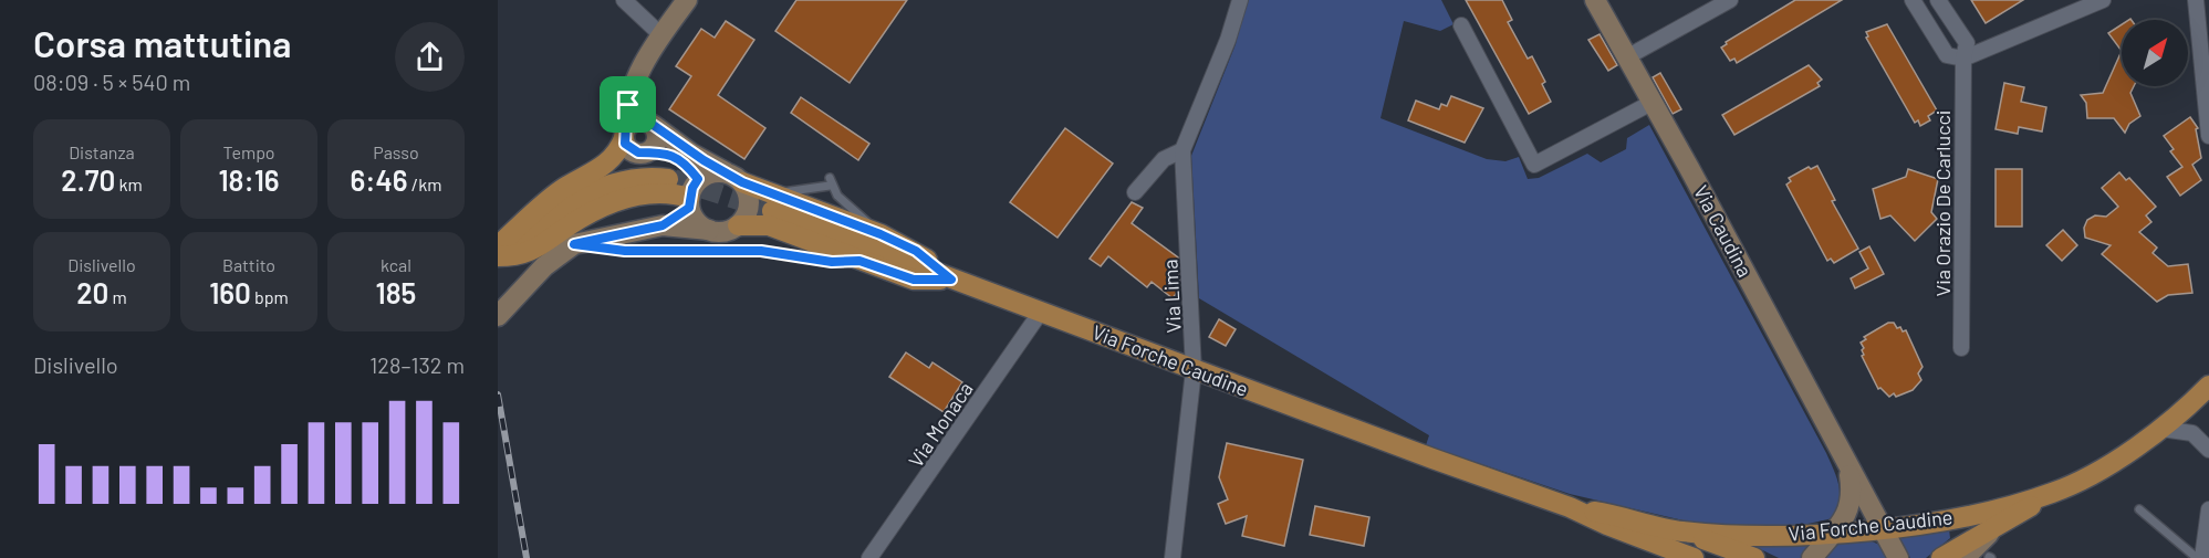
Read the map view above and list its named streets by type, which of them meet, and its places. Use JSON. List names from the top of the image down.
{
  "streets": {
    "main road": ["Via Caudina", "Via Forche Caudine"],
    "street": ["Via Orazio De Carlucci", "Via Lima", "Via Monaca"]
  },
  "crossings": [
    ["Via Caudina", "Via Forche Caudine"],
    ["Via Lima", "Via Forche Caudine"],
    ["Via Forche Caudine", "Via Monaca"]
  ],
  "north": "top right",
  "page": {
    "heading": ["Corsa mattutina", "08:09 · 5 × 540 m"],
    "stats": [
      ["Distanza", "2.70 km"],
      ["Tempo", "18:16"],
      ["Passo", "6:46 /km"],
      ["Dislivello", "20 m"],
      ["Battito", "160 bpm"],
      ["kcal", "185"]
    ],
    "chart": ["Dislivello", "128–132 m"]
  }
}
